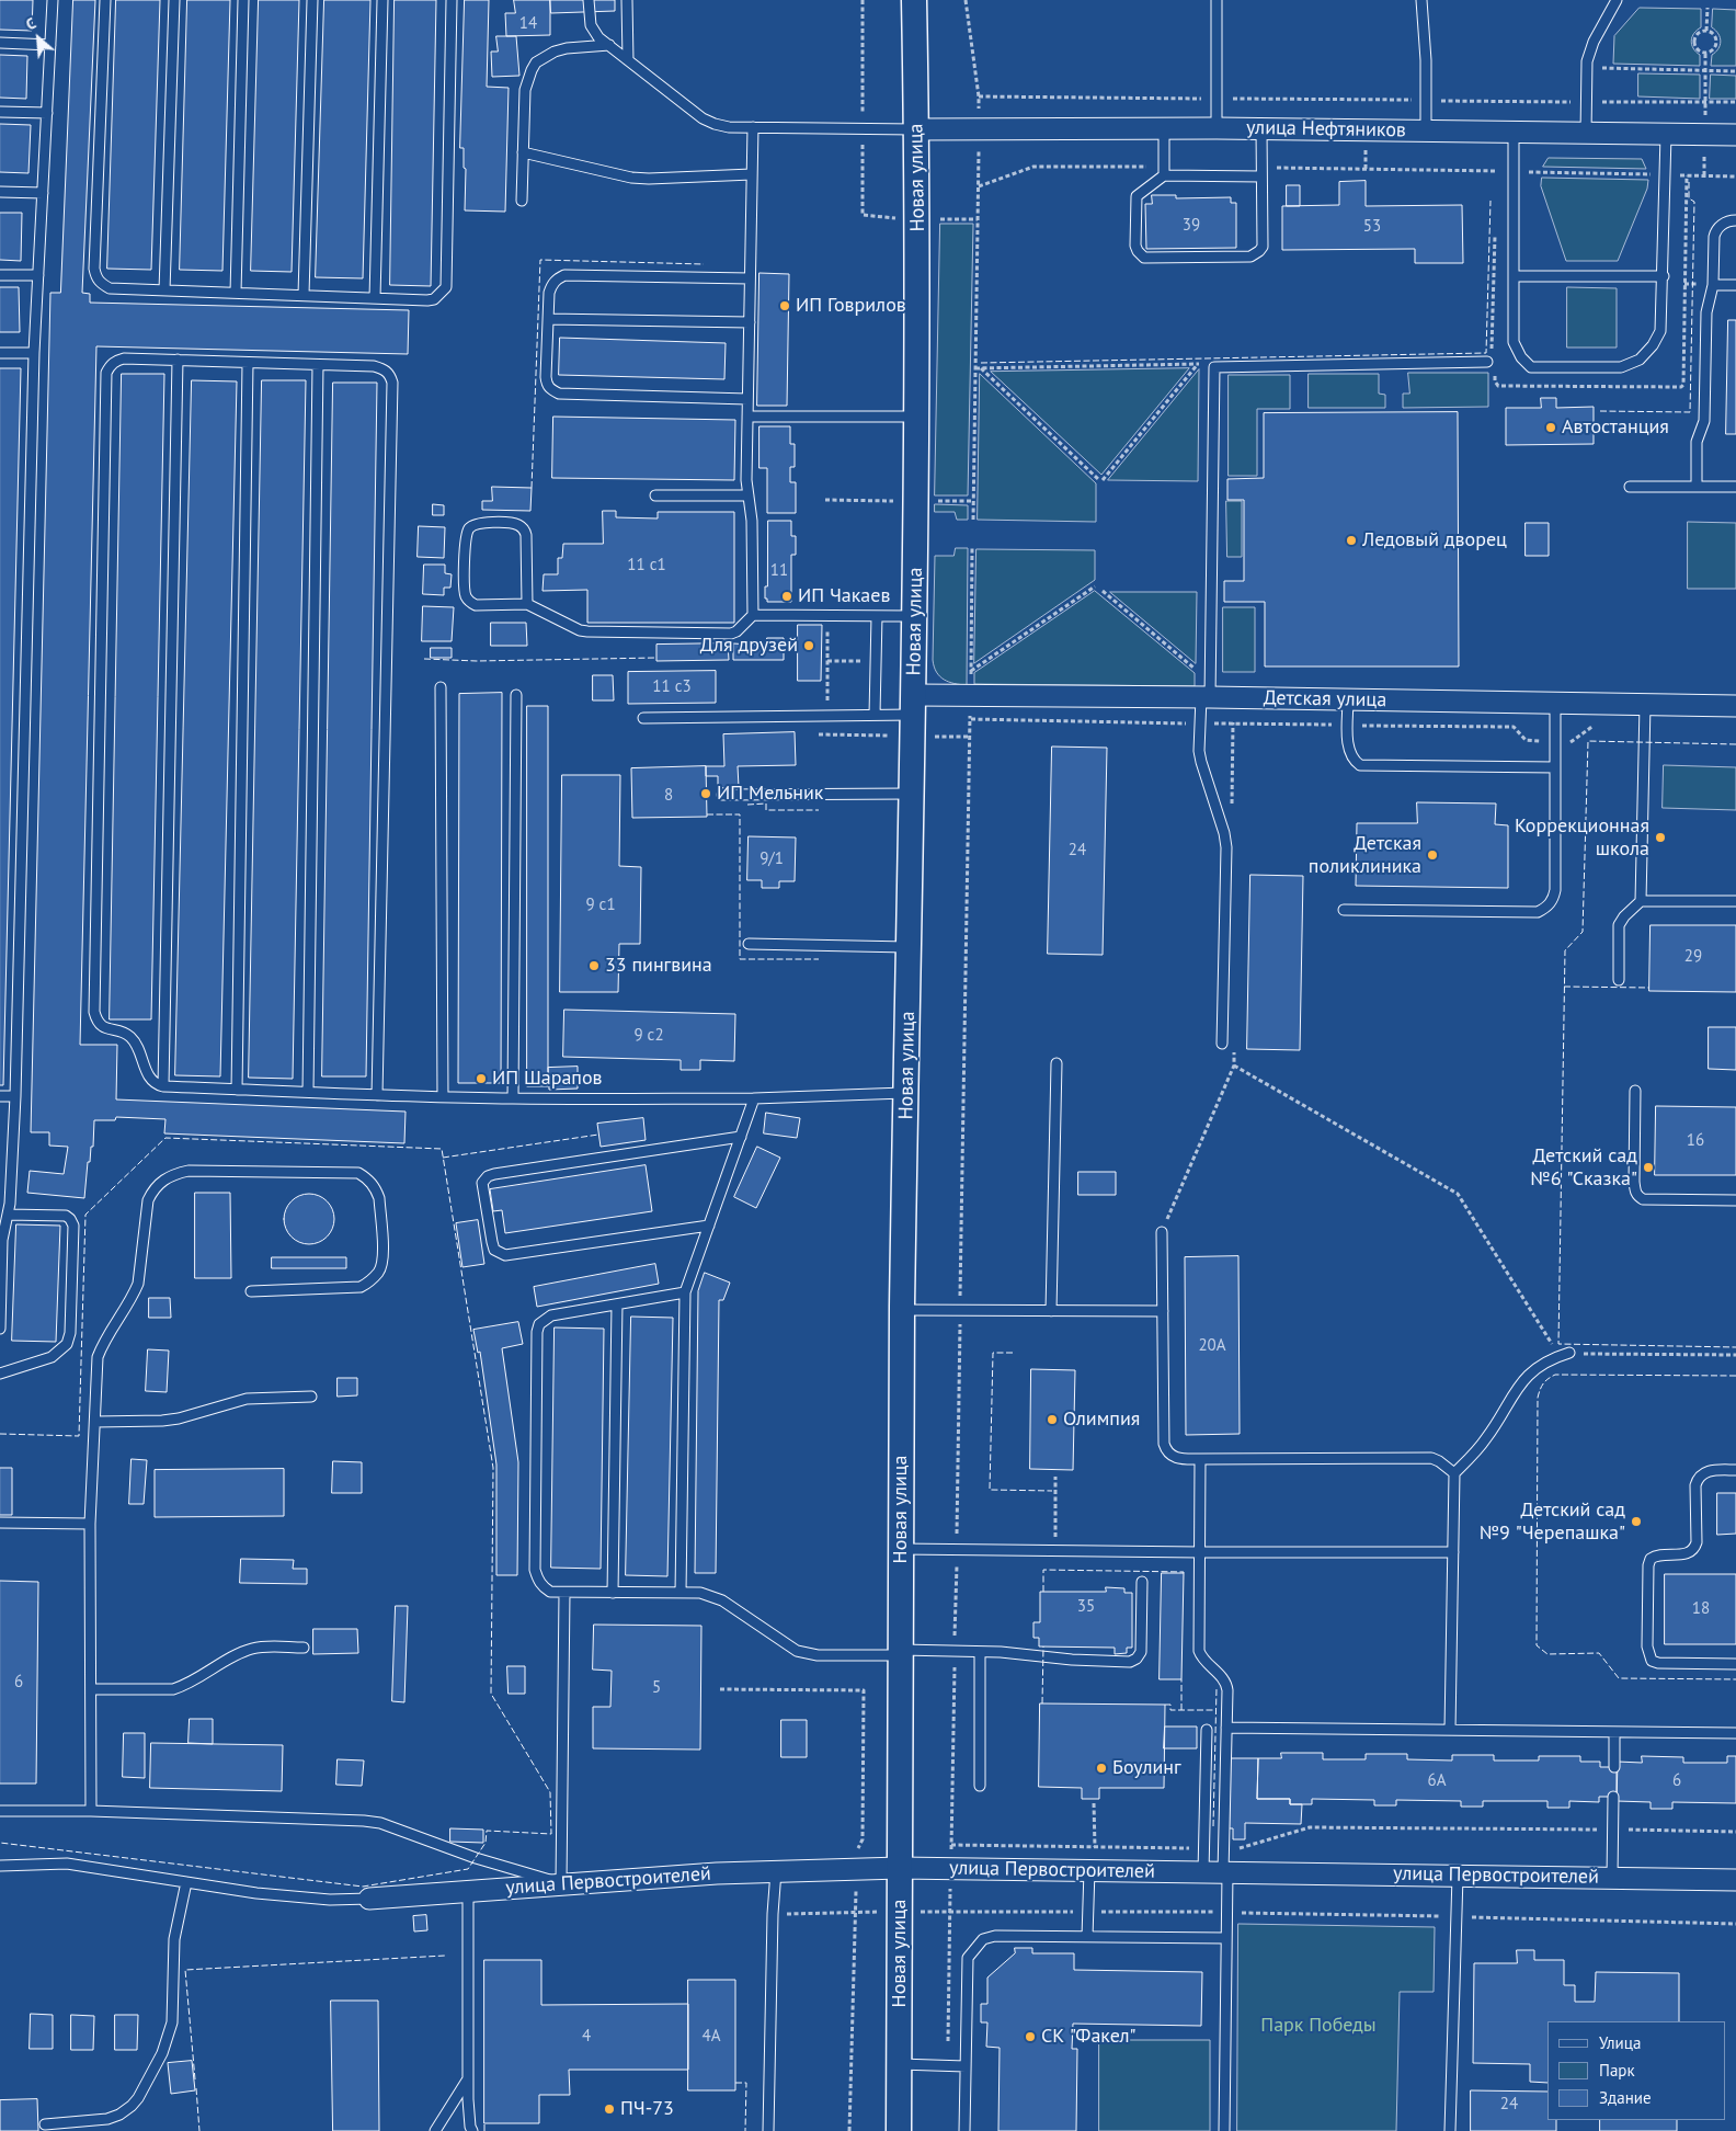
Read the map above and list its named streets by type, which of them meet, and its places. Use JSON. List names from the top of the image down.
{
  "streets": {
    "street": [
      "улица Нефтяников",
      "Новая улица",
      "Детская улица",
      "улица Первостроителей"
    ]
  },
  "crossings": [
    ["улица Нефтяников", "Новая улица"],
    ["Новая улица", "Детская улица"],
    ["Новая улица", "улица Первостроителей"]
  ],
  "parks": ["Парк Победы"],
  "places": [
    "ИП Говрилов",
    "Автостанция",
    "Ледовый дворец",
    "ИП Чакаев",
    "Для друзей",
    "ИП Мельник",
    "Коррекционная школа",
    "Детская поликлиника",
    "33 пингвина",
    "ИП Шарапов",
    "Детский сад №6 \"Сказка\"",
    "Олимпия",
    "Детский сад №9 \"Черепашка\"",
    "Боулинг",
    "СК \"Факел\"",
    "ПЧ-73"
  ],
  "house_numbers": [
    "14",
    "39",
    "53",
    "11 с1",
    "11",
    "11 с3",
    "8",
    "24",
    "9/1",
    "9 с1",
    "29",
    "9 с2",
    "16",
    "20А",
    "35",
    "18",
    "6",
    "5",
    "6А",
    "6",
    "4",
    "4А",
    "24"
  ],
  "legend": ["Улица", "Парк", "Здание"],
  "north": "top left"
}
